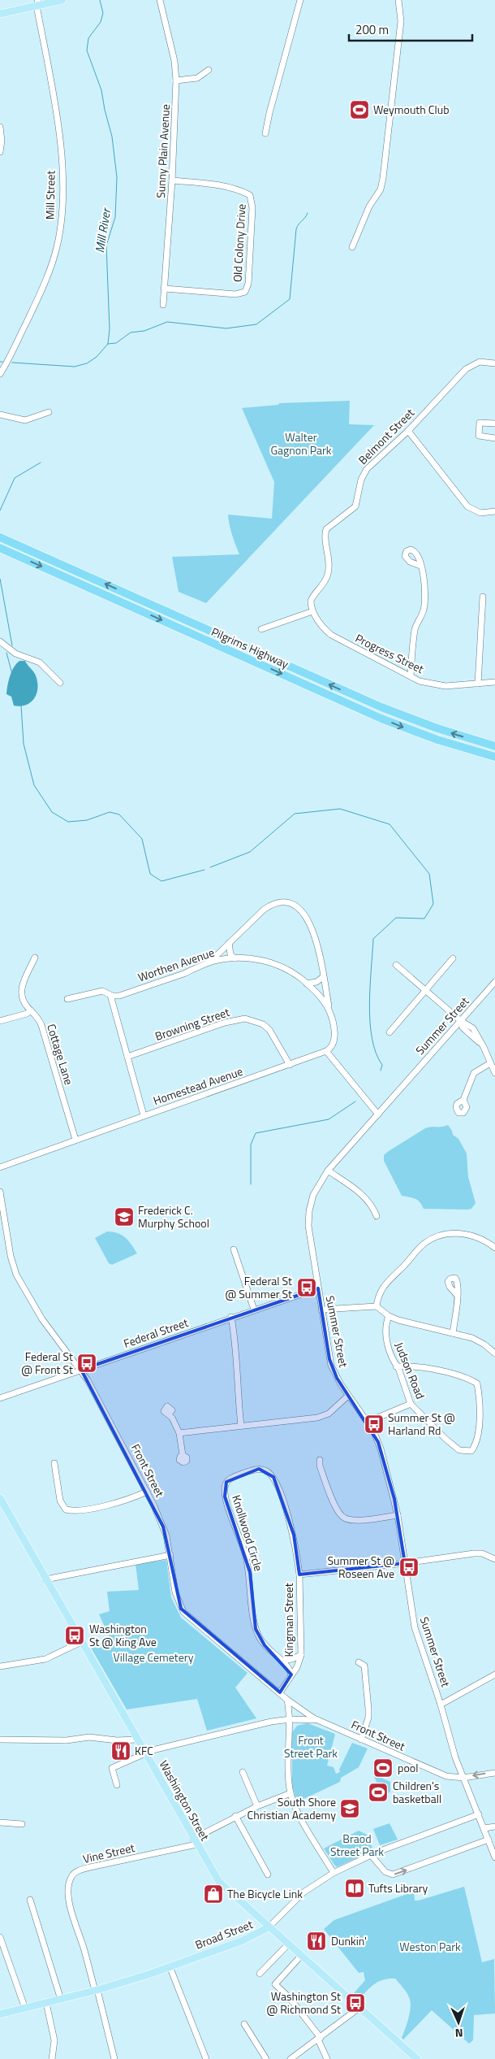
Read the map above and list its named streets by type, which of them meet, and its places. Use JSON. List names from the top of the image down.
{
  "streets": {
    "highway": ["Pilgrims Highway"],
    "main road": ["Washington Street", "Broad Street"],
    "street": [
      "Sunny Plain Avenue",
      "Mill Street",
      "Old Colony Drive",
      "Belmont Street",
      "Progress Street",
      "Worthen Avenue",
      "Browning Street",
      "Summer Street",
      "Cottage Lane",
      "Homestead Avenue",
      "Federal Street",
      "Judson Road",
      "Front Street",
      "Knollwood Circle",
      "Kingman Street",
      "Vine Street"
    ]
  },
  "crossings": [
    ["Sunny Plain Avenue", "Old Colony Drive"],
    ["Belmont Street", "Progress Street"],
    ["Worthen Avenue", "Homestead Avenue"],
    ["Browning Street", "Homestead Avenue"],
    ["Summer Street", "Federal Street"],
    ["Summer Street", "Front Street"],
    ["Summer Street", "Kingman Street"],
    ["Cottage Lane", "Homestead Avenue"],
    ["Federal Street", "Front Street"],
    ["Front Street", "Kingman Street"],
    ["Front Street", "Washington Street"],
    ["Knollwood Circle", "Kingman Street"],
    ["Washington Street", "Vine Street"],
    ["Washington Street", "Broad Street"],
    ["Vine Street", "Broad Street"]
  ],
  "water": ["Mill River"],
  "parks": [
    "Walter Gagnon Park",
    "Village Cemetery",
    "Front Street Park",
    "Braod Street Park",
    "Weston Park"
  ],
  "places": {
    "sports": ["Weymouth Club", "pool", "Children's basketball"],
    "school or university": ["Frederick C. Murphy School", "South Shore Christian Academy"],
    "bus stop": [
      "Federal St @ Summer St",
      "Federal St @ Front St",
      "Summer St @ Harland Rd",
      "Summer St @ Roseen Ave",
      "Washington St @ King Ave",
      "Washington St @ Richmond St"
    ],
    "restaurant": ["KFC", "Dunkin'"],
    "library": ["Tufts Library"],
    "shop": ["The Bicycle Link"]
  },
  "scale_bar": "200 m",
  "north": "bottom"
}
